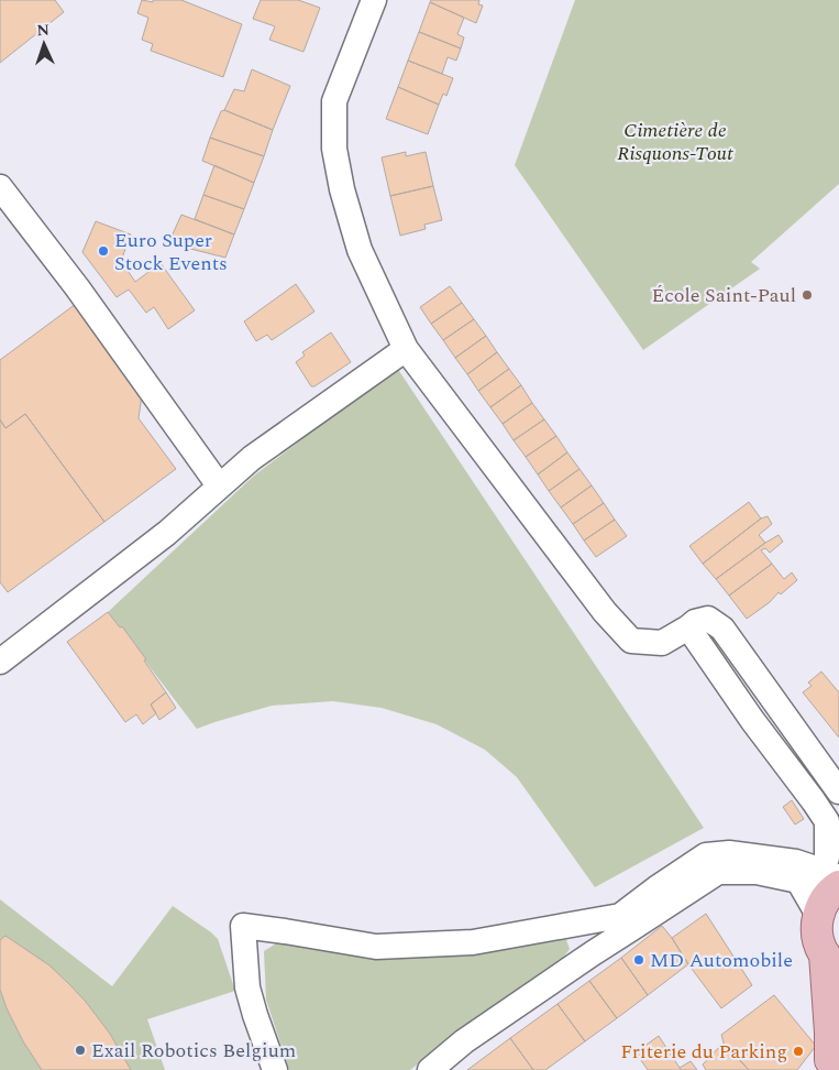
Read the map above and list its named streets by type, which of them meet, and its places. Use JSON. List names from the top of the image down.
{
  "parks": ["Cimetière de Risquons-Tout"],
  "places": [
    "Euro Super Stock Events",
    "École Saint-Paul",
    "MD Automobile",
    "Exail Robotics Belgium",
    "Friterie du Parking"
  ],
  "north": "top"
}
